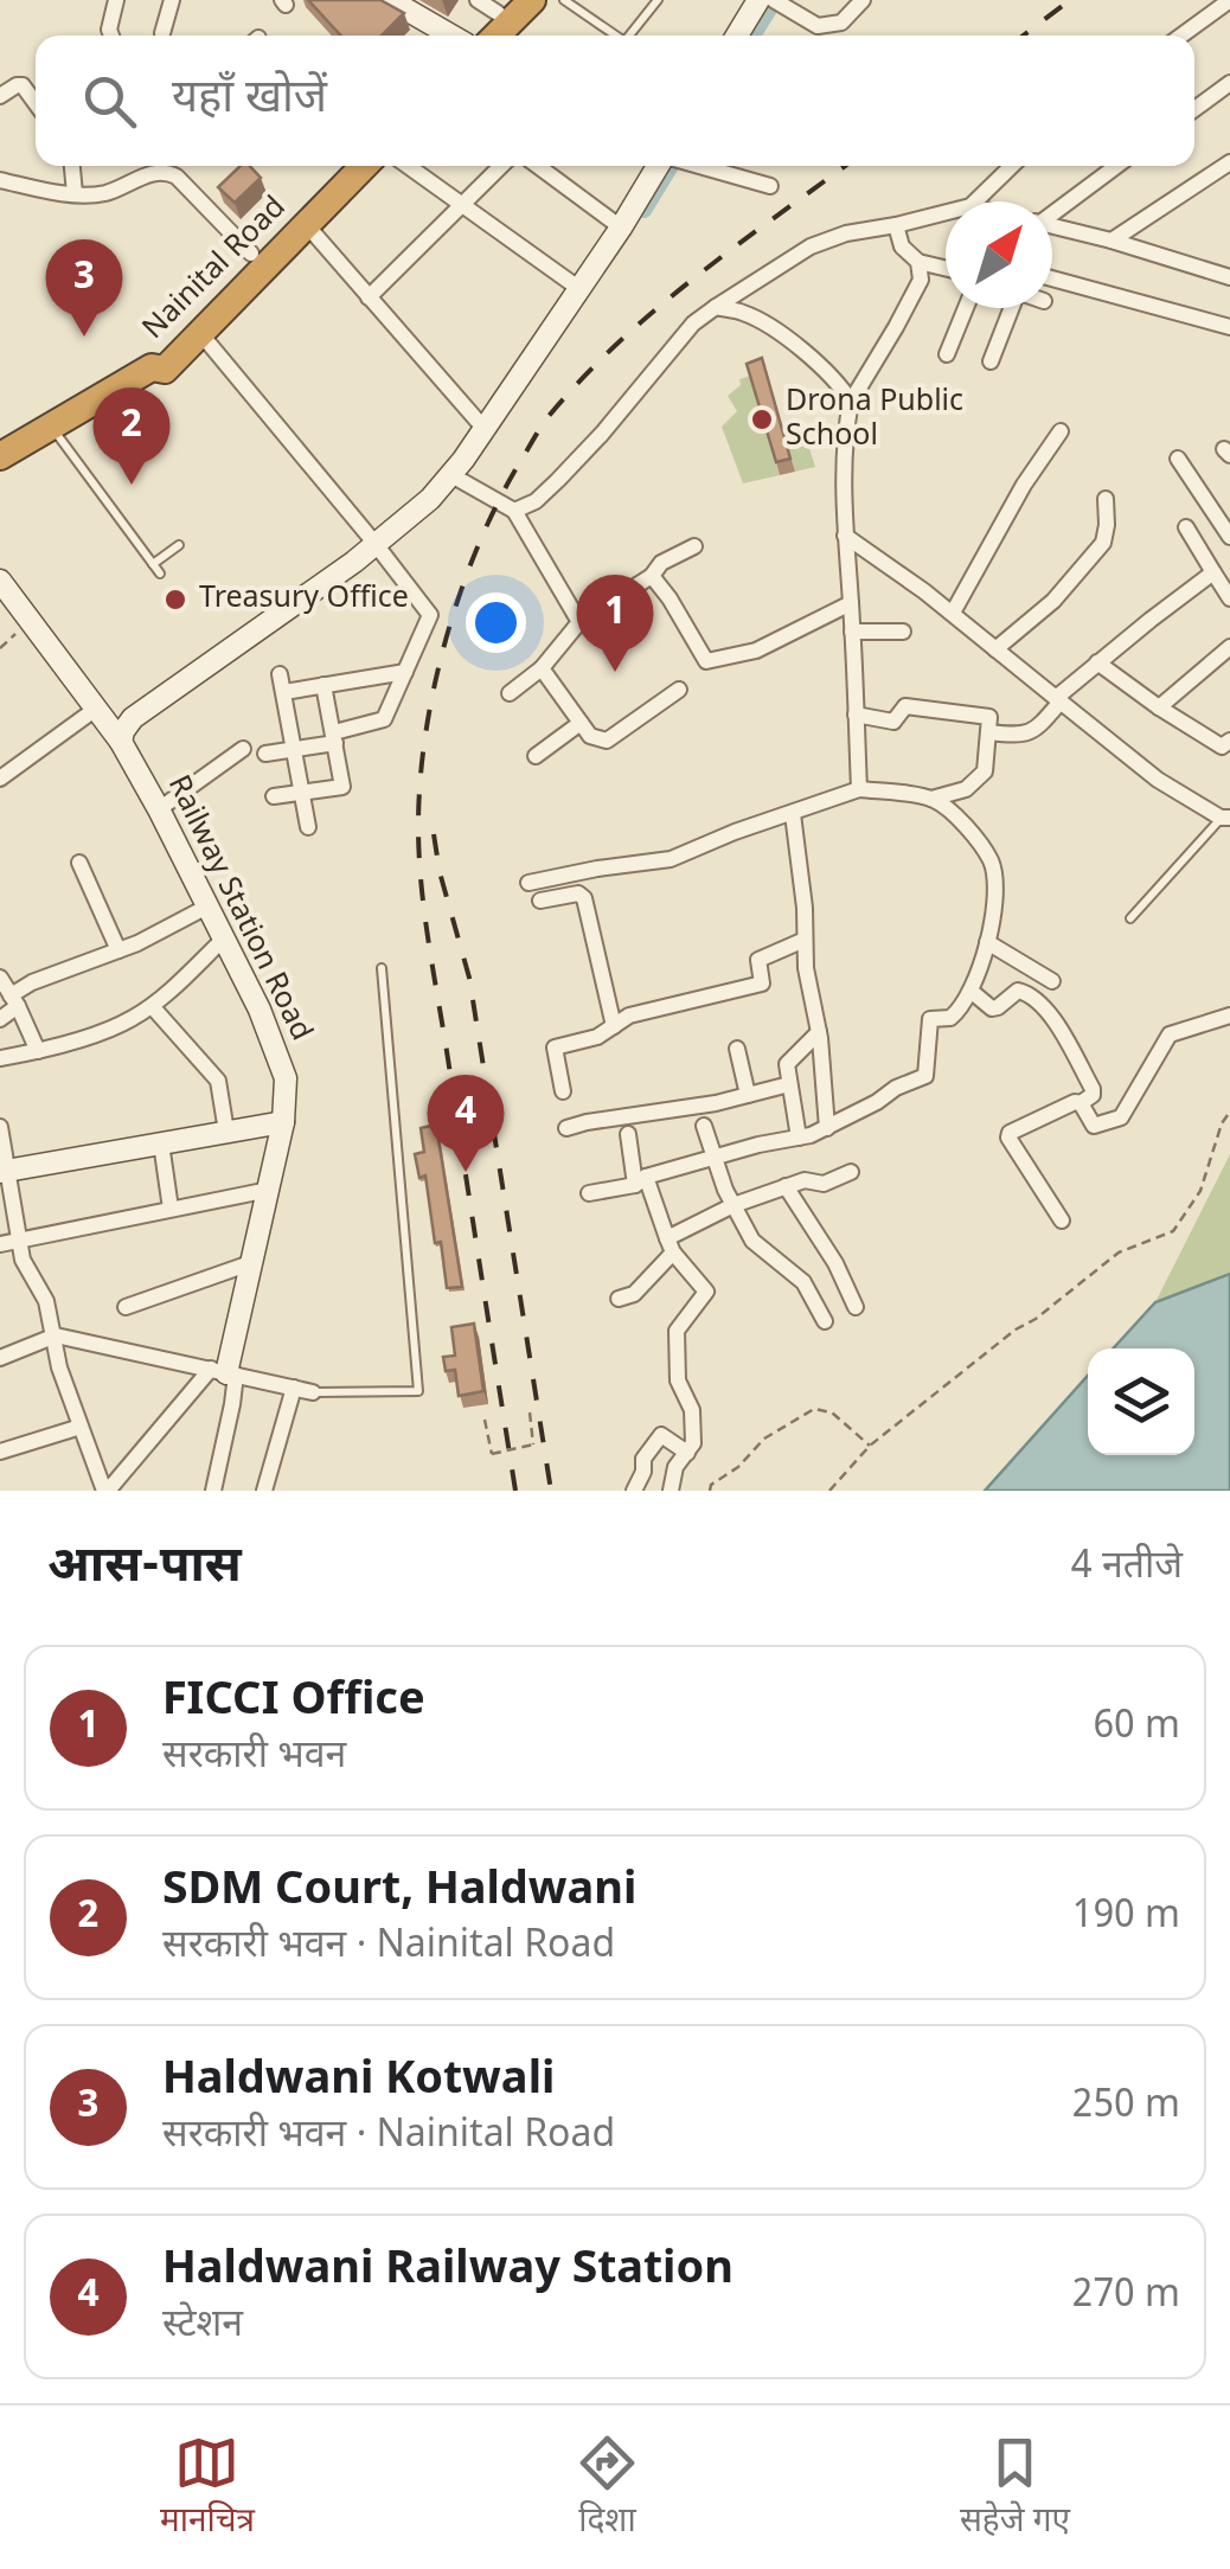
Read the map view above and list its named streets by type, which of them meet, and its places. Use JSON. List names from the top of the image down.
{
  "streets": {
    "highway": ["Nainital Road"],
    "street": ["Railway Station Road"]
  },
  "places": ["Drona Public School", "Treasury Office"],
  "north": "top right",
  "page": {
    "search": "यहाँ खोजें",
    "pins": [
      "3",
      "2",
      "1",
      "4"
    ],
    "heading": ["आस-पास", "4 नतीजे"],
    "list": [
      {
        "mark": "1",
        "name": "FICCI Office",
        "note": "सरकारी भवन",
        "value": "60 m"
      },
      {
        "mark": "2",
        "name": "SDM Court, Haldwani",
        "note": "सरकारी भवन · Nainital Road",
        "value": "190 m"
      },
      {
        "mark": "3",
        "name": "Haldwani Kotwali",
        "note": "सरकारी भवन · Nainital Road",
        "value": "250 m"
      },
      {
        "mark": "4",
        "name": "Haldwani Railway Station",
        "note": "स्टेशन",
        "value": "270 m"
      }
    ],
    "nav": ["मानचित्र", "दिशा", "सहेजे गए"]
  }
}
